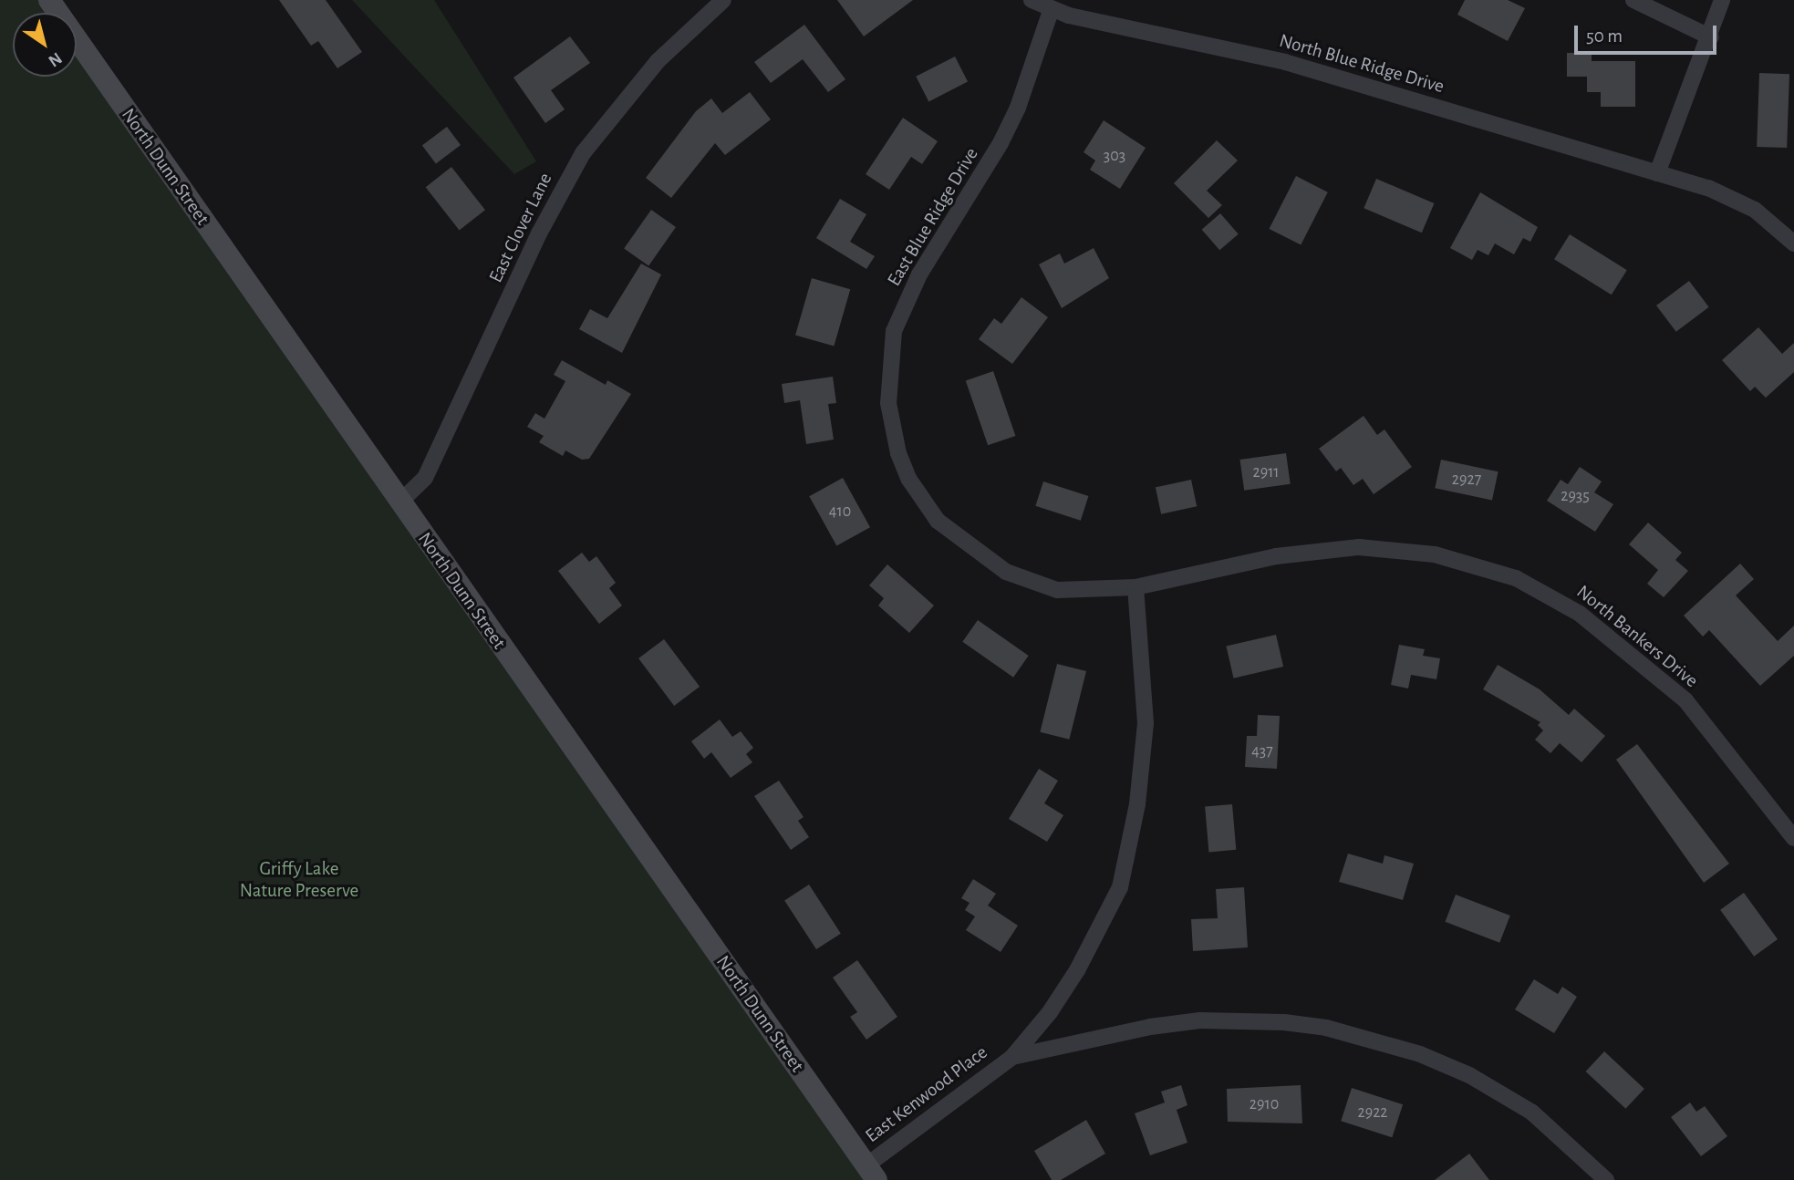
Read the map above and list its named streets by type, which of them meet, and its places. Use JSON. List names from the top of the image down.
{
  "streets": {
    "street": [
      "North Blue Ridge Drive",
      "North Dunn Street",
      "East Blue Ridge Drive",
      "East Clover Lane",
      "North Bankers Drive",
      "East Kenwood Place"
    ]
  },
  "crossings": [
    ["North Blue Ridge Drive", "East Blue Ridge Drive"],
    ["North Dunn Street", "East Clover Lane"],
    ["North Dunn Street", "East Kenwood Place"],
    ["East Blue Ridge Drive", "North Bankers Drive"]
  ],
  "parks": ["Griffy Lake Nature Preserve"],
  "house_numbers": [
    "303",
    "2911",
    "2927",
    "2935",
    "410",
    "437",
    "2910",
    "2922"
  ],
  "scale_bar": "50 m",
  "north": "bottom right"
}
